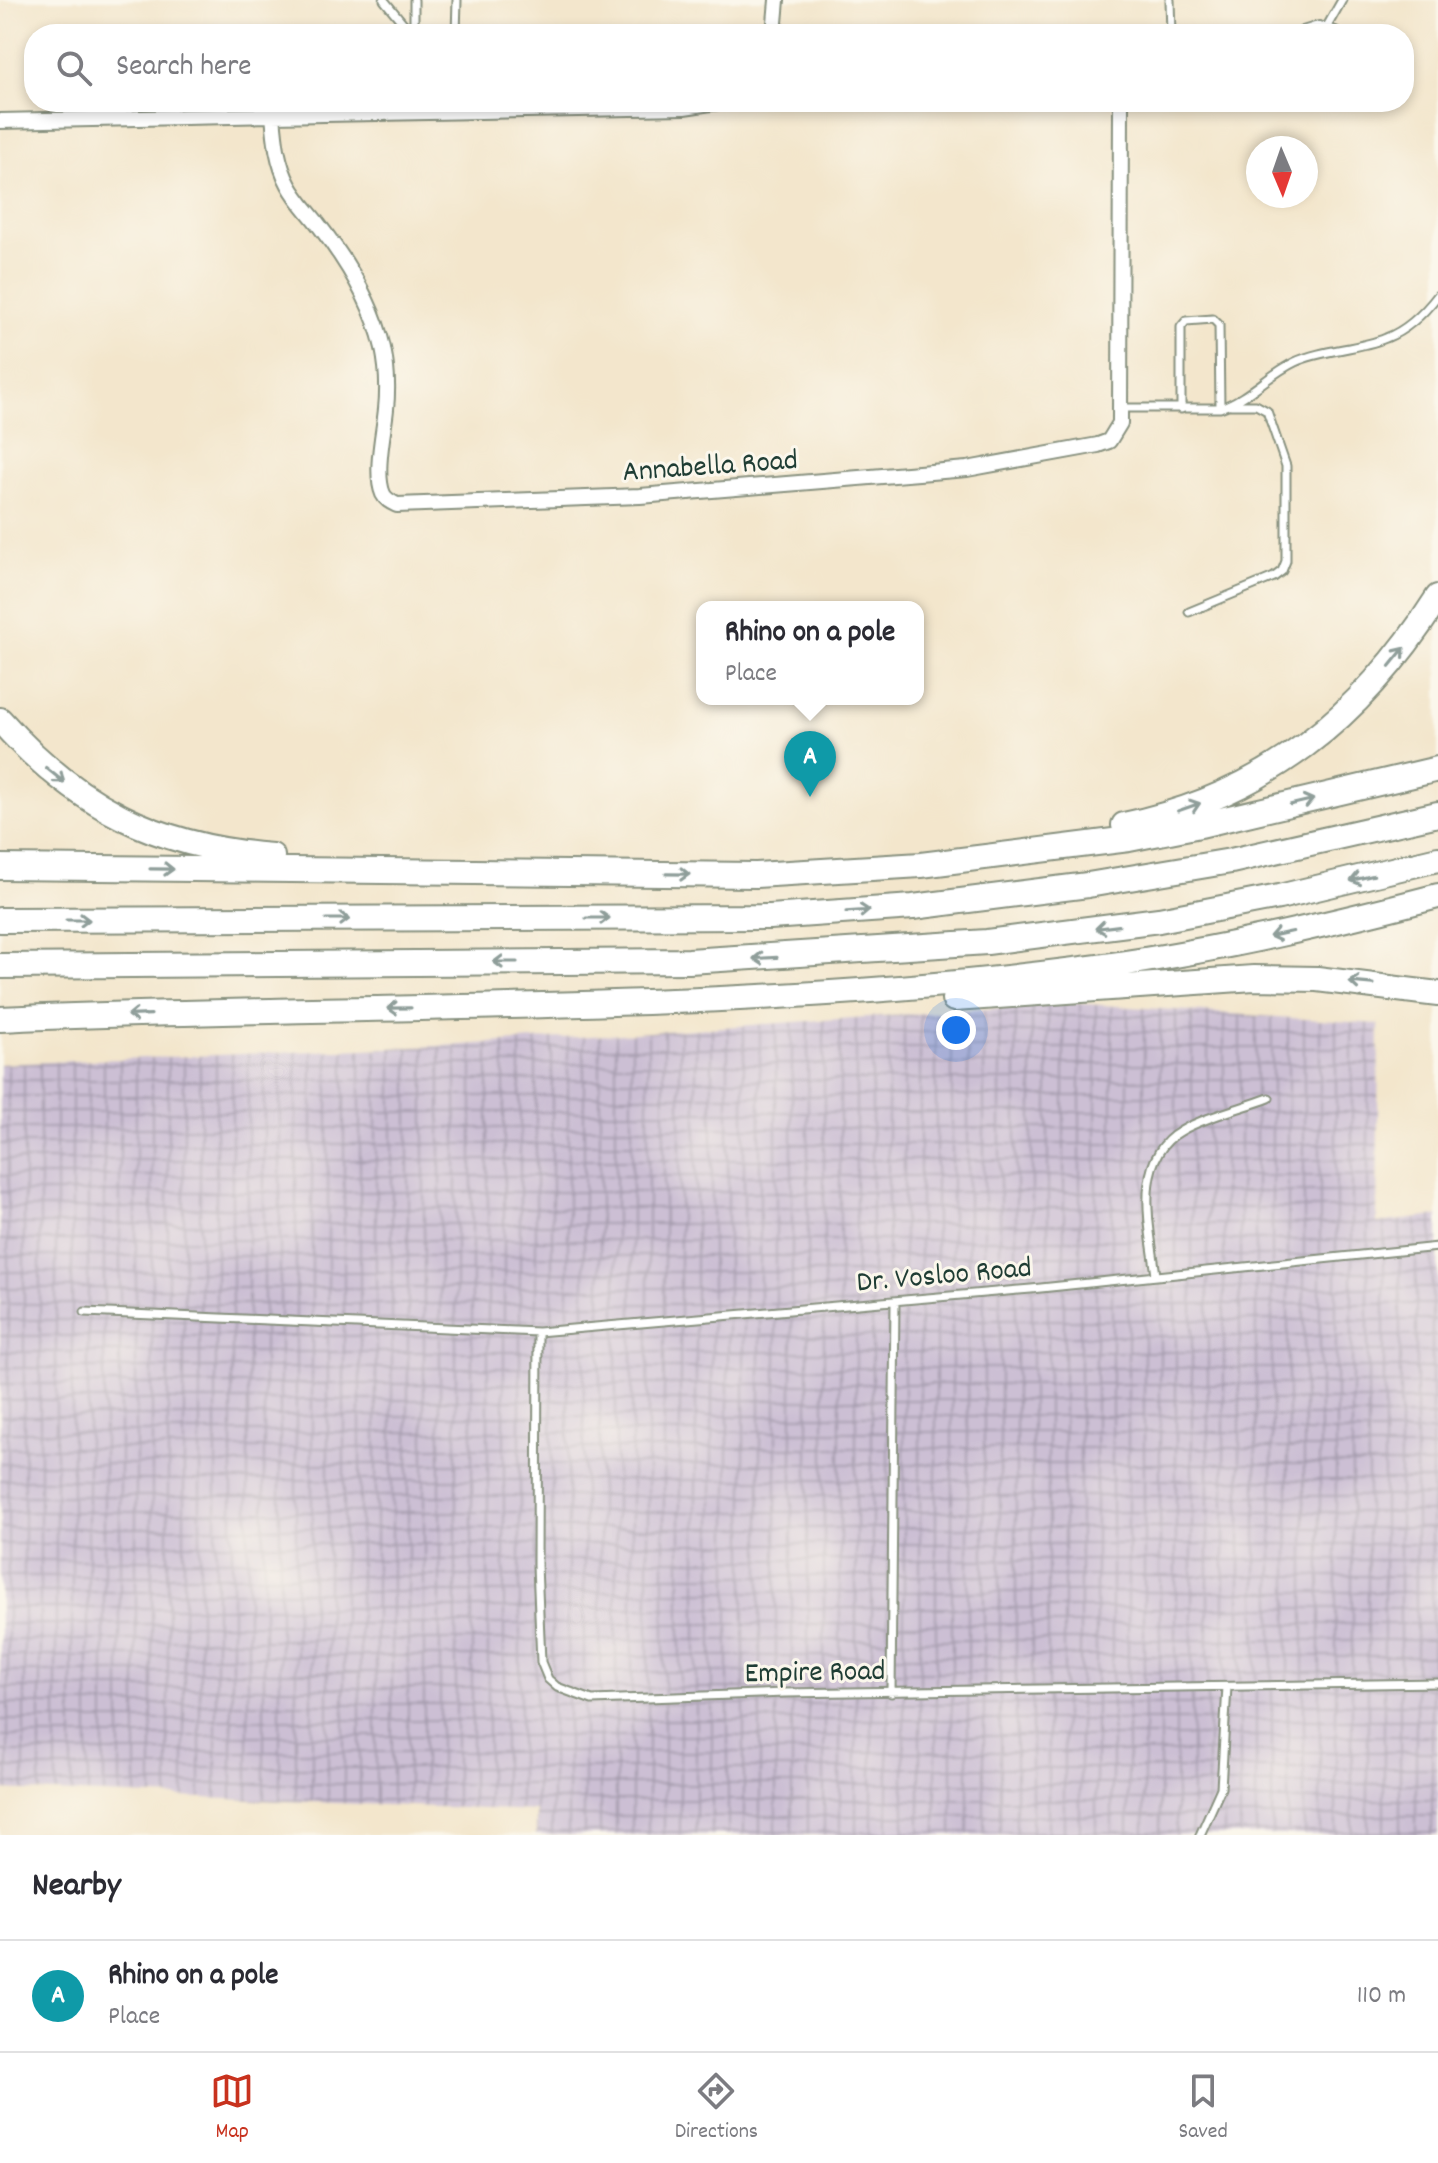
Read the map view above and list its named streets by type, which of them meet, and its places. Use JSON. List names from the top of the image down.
{
  "streets": {
    "street": ["Annabella Road"],
    "lane": ["Dr. Vosloo Road", "Empire Road"]
  },
  "crossings": [
    ["Dr. Vosloo Road", "Empire Road"]
  ],
  "north": "bottom",
  "page": {
    "search": "Search here",
    "popup": ["Rhino on a pole", "Place"],
    "pins": "A",
    "heading": "Nearby",
    "list": [
      {
        "mark": "A",
        "name": "Rhino on a pole",
        "note": "Place",
        "value": "110 m"
      }
    ],
    "nav": ["Map", "Directions", "Saved"]
  }
}
